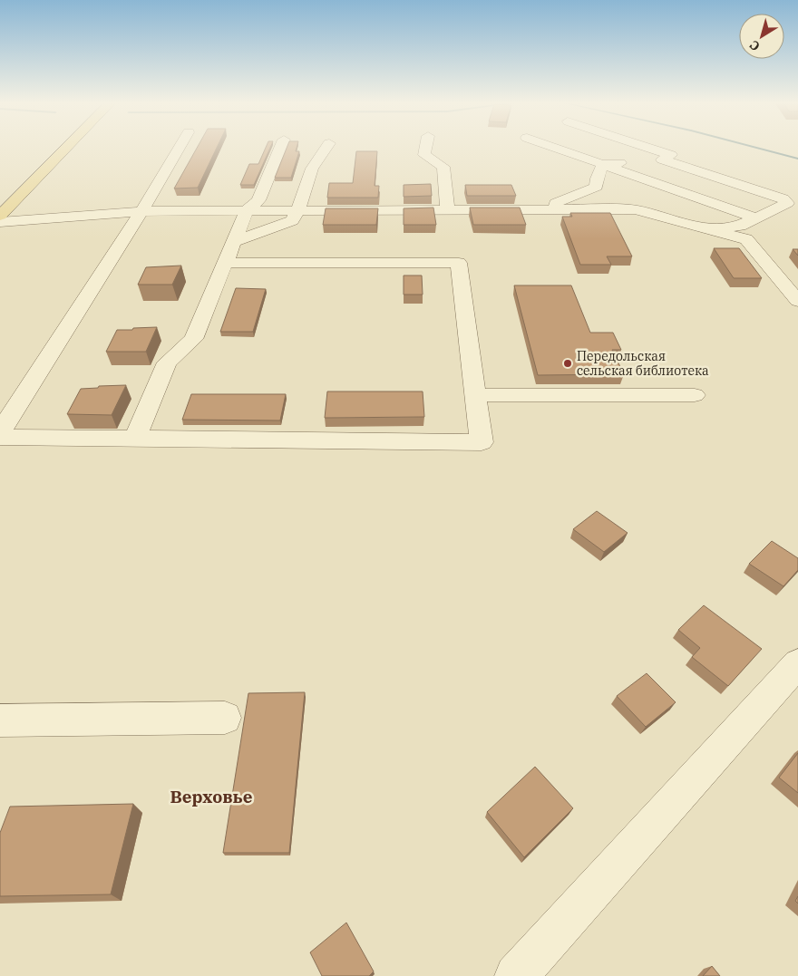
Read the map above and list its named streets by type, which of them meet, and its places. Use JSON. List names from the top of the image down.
{
  "districts": ["Верховье"],
  "places": ["Передольская сельская библиотека"],
  "north": "bottom left"
}
